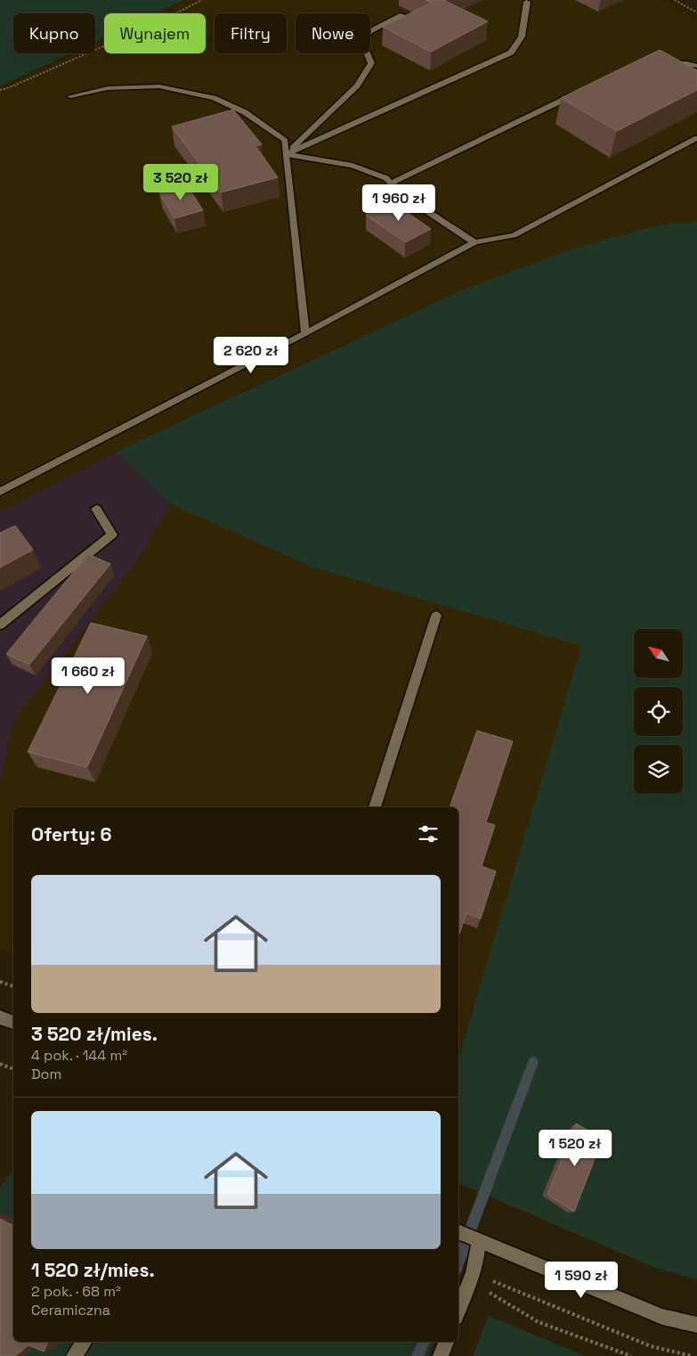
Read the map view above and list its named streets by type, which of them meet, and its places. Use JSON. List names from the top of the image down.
{
  "north": "top left",
  "page": {
    "chip": [
      "Kupno",
      "Wynajem",
      "Filtry",
      "Nowe"
    ],
    "price": [
      "3 520 zł",
      "1 960 zł",
      "2 620 zł",
      "1 660 zł",
      "1 520 zł",
      "1 590 zł"
    ],
    "heading": "Oferty: 6",
    "list": [
      {
        "name": "3 520 zł/mies.",
        "note": "4 pok. · 144 m² · Dom"
      },
      {
        "name": "1 520 zł/mies.",
        "note": "2 pok. · 68 m² · Ceramiczna"
      }
    ]
  }
}
